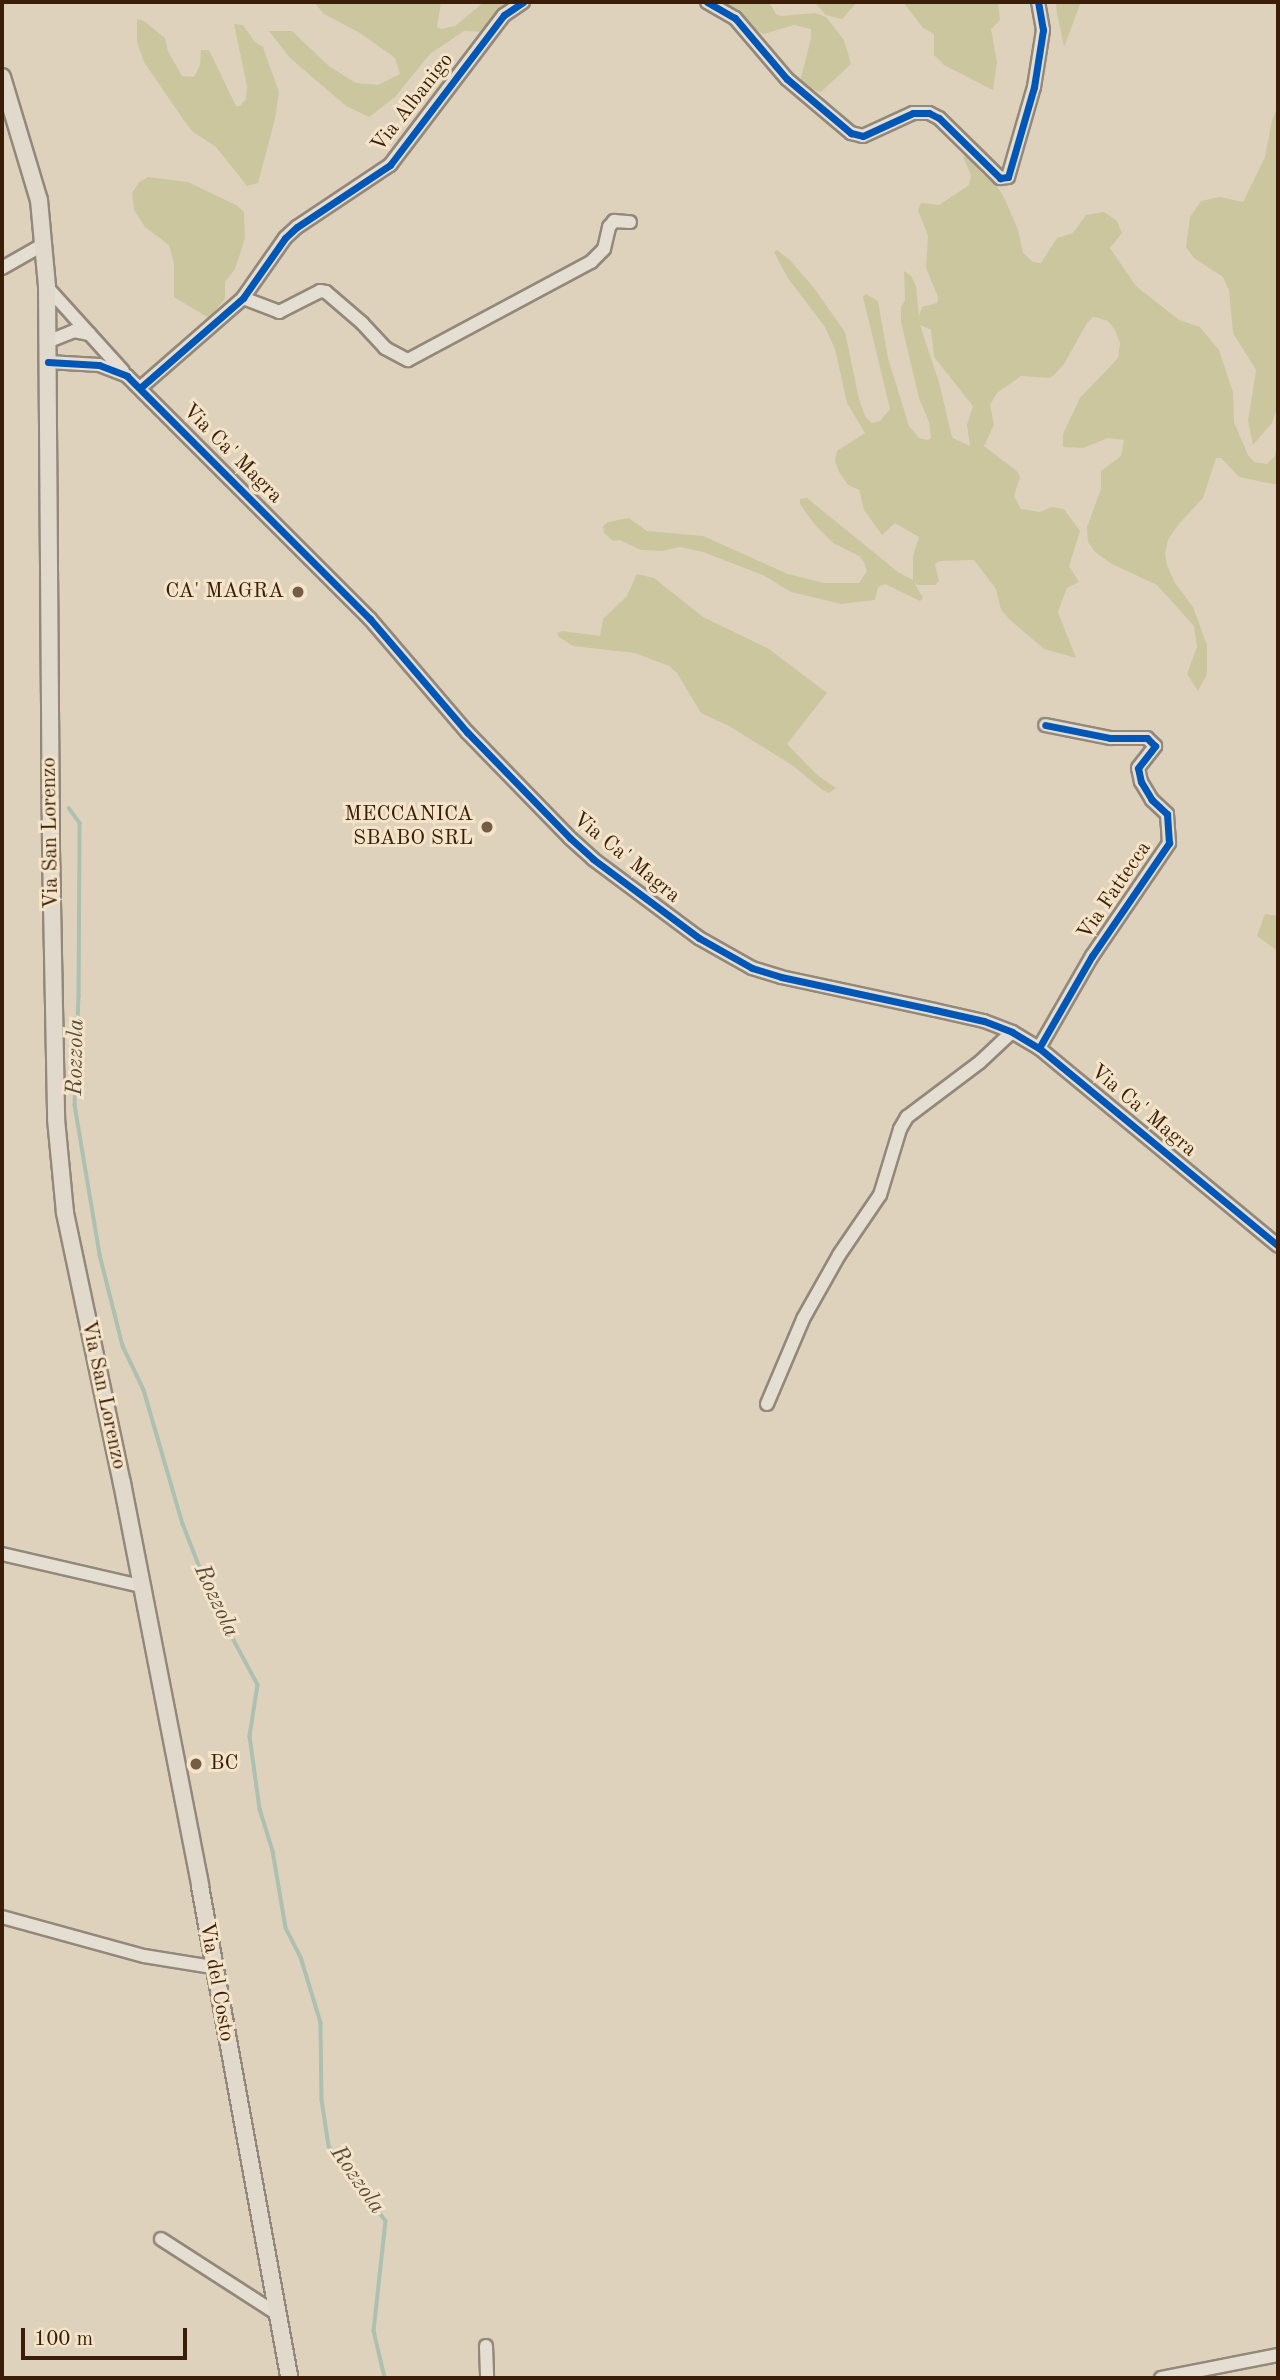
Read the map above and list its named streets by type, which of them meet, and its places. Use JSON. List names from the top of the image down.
{
  "streets": {
    "main road": ["Via San Lorenzo", "Via del Costo"],
    "street": ["Via Albanigo", "Via Ca' Magra", "Via Fattecca"]
  },
  "crossings": [
    ["Via Albanigo", "Via Ca' Magra"],
    ["Via Ca' Magra", "Via San Lorenzo"],
    ["Via Ca' Magra", "Via Fattecca"],
    ["Via San Lorenzo", "Via del Costo"]
  ],
  "water": ["Rozzola"],
  "places": ["CA' MAGRA", "MECCANICA SBABO SRL", "BC"],
  "scale_bar": "100 m"
}
